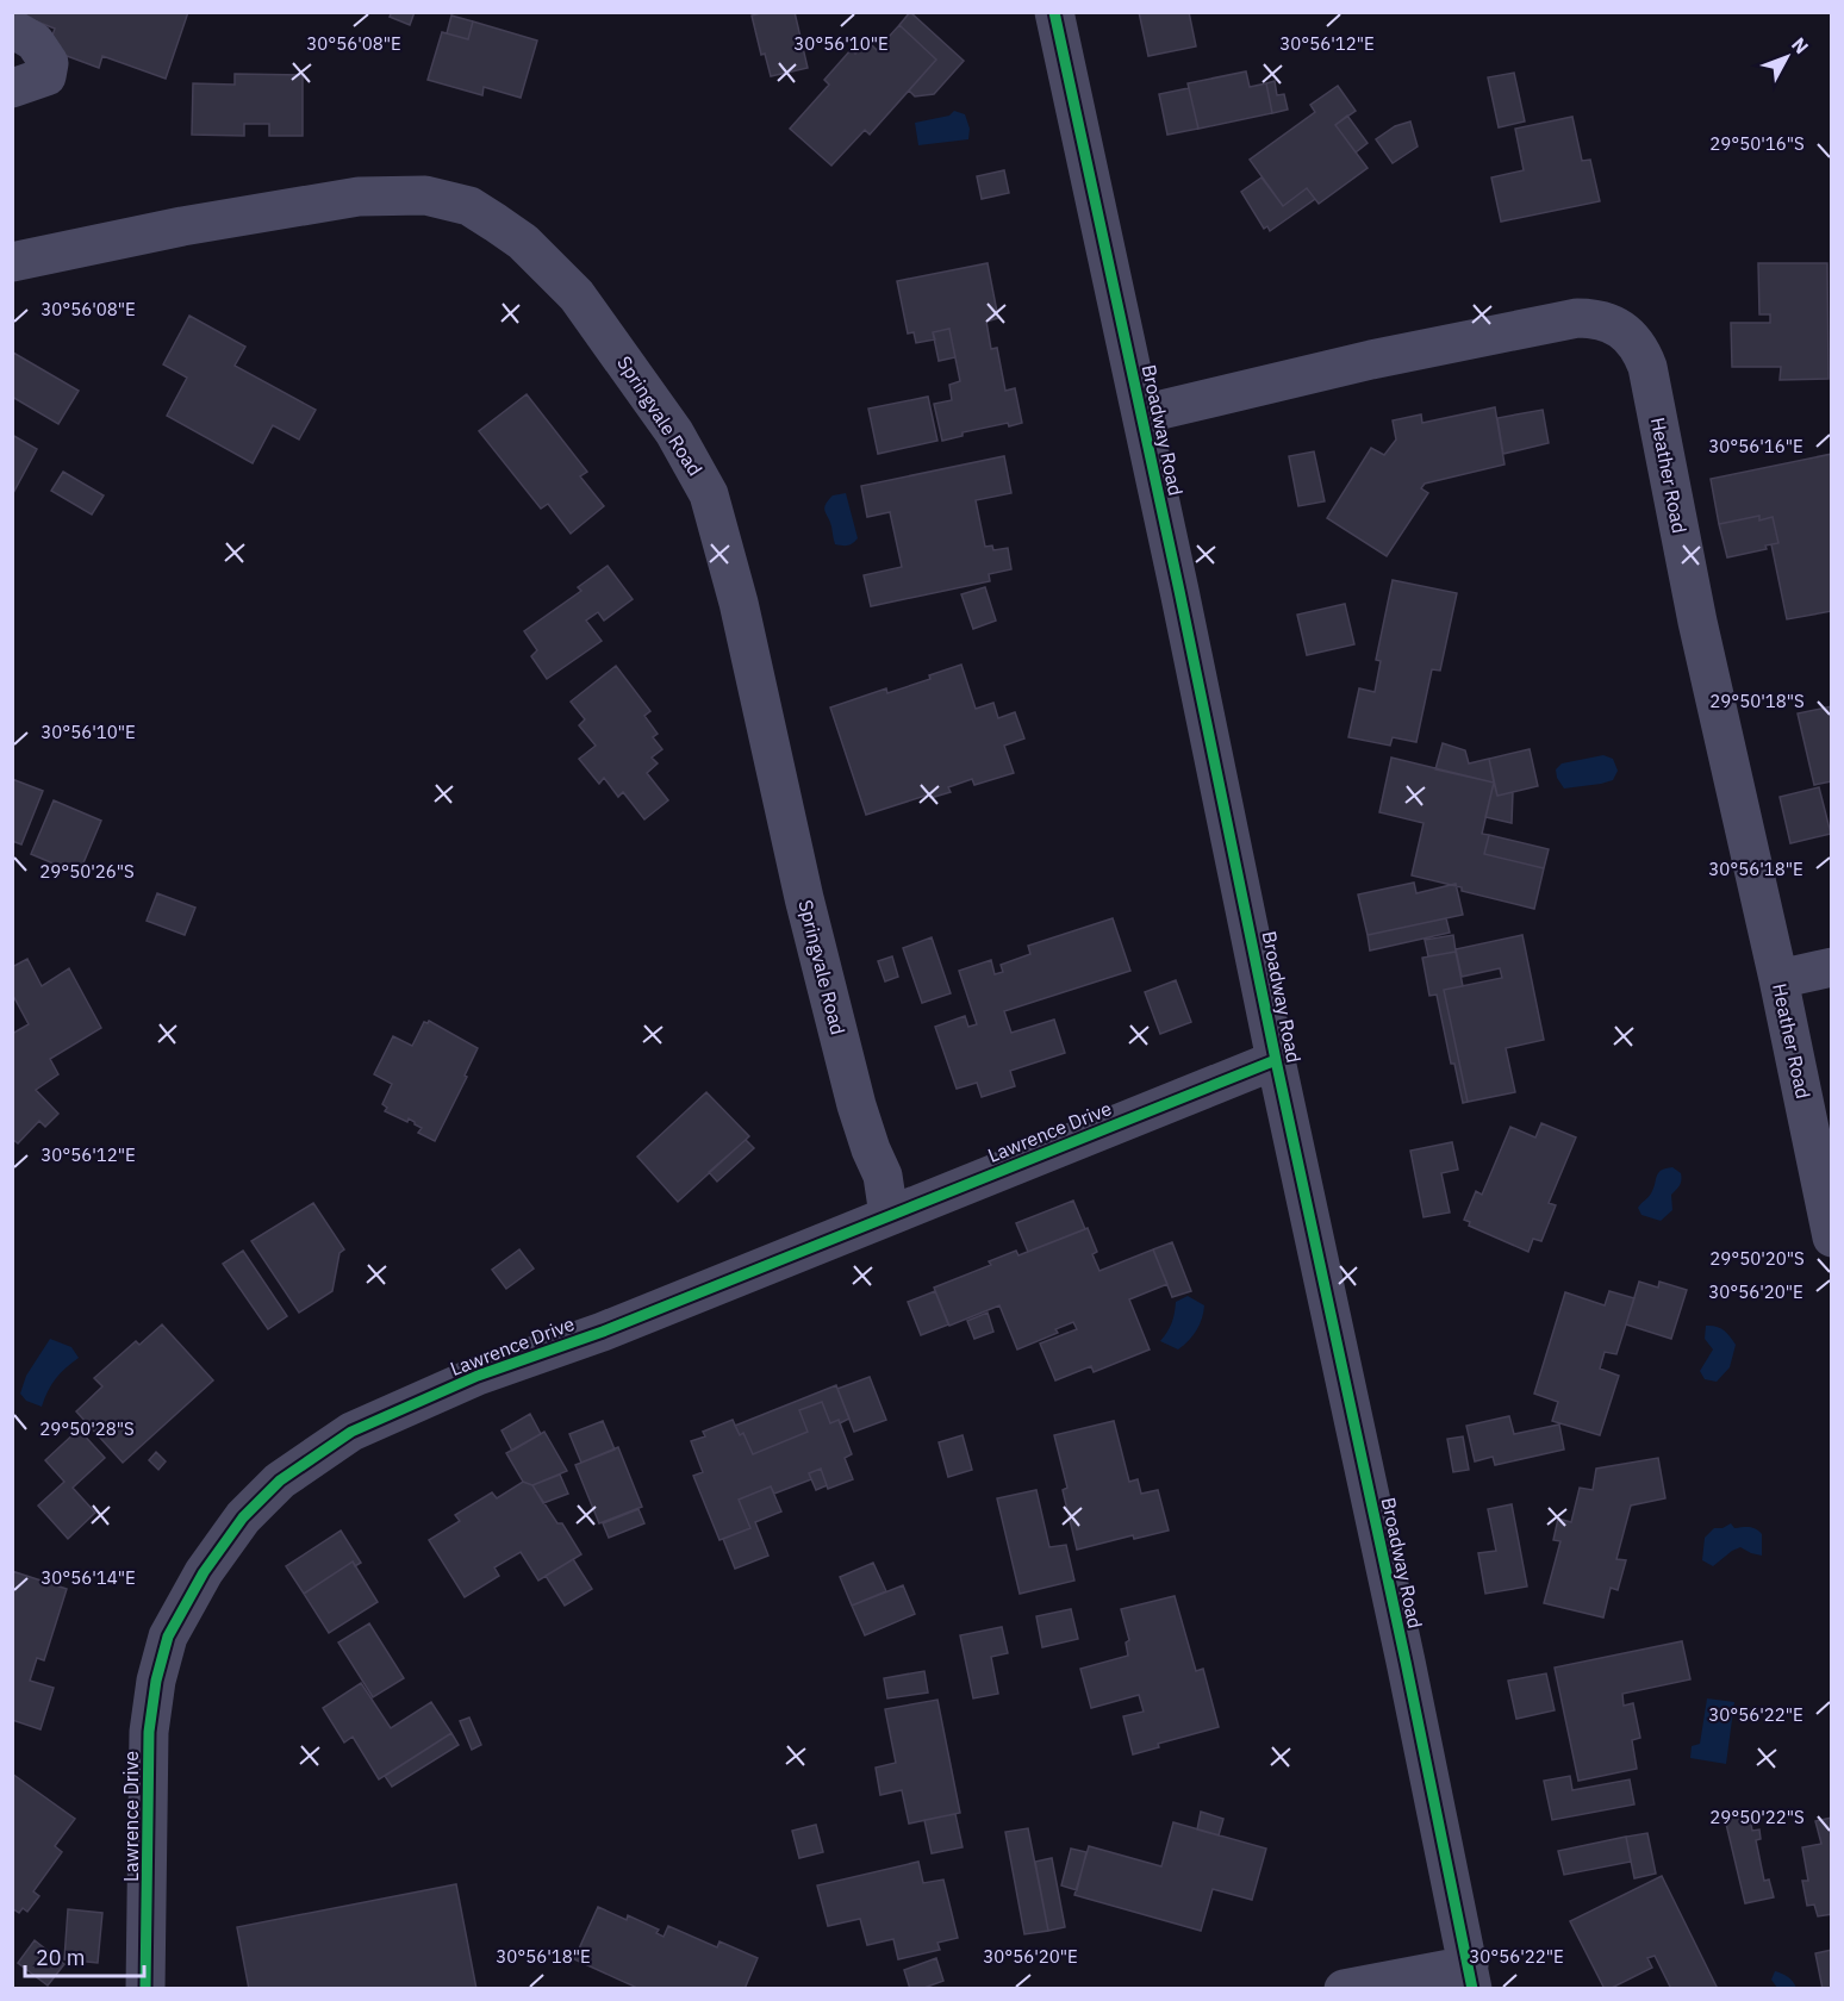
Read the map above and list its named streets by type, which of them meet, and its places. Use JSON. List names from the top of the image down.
{
  "streets": {
    "street": [
      "Springvale Road",
      "Broadway Road",
      "Heather Road",
      "Lawrence Drive"
    ]
  },
  "crossings": [
    ["Springvale Road", "Lawrence Drive"],
    ["Broadway Road", "Heather Road"],
    ["Broadway Road", "Lawrence Drive"]
  ],
  "scale_bar": "20 m",
  "north": "top right",
  "coordinates": [
    "30°56'08\"E",
    "30°56'10\"E",
    "30°56'12\"E",
    "29°50'16\"S",
    "30°56'16\"E",
    "29°50'18\"S",
    "30°56'18\"E",
    "29°50'26\"S",
    "29°50'20\"S",
    "30°56'20\"E",
    "29°50'28\"S",
    "30°56'14\"E",
    "30°56'22\"E",
    "29°50'22\"S"
  ]
}
